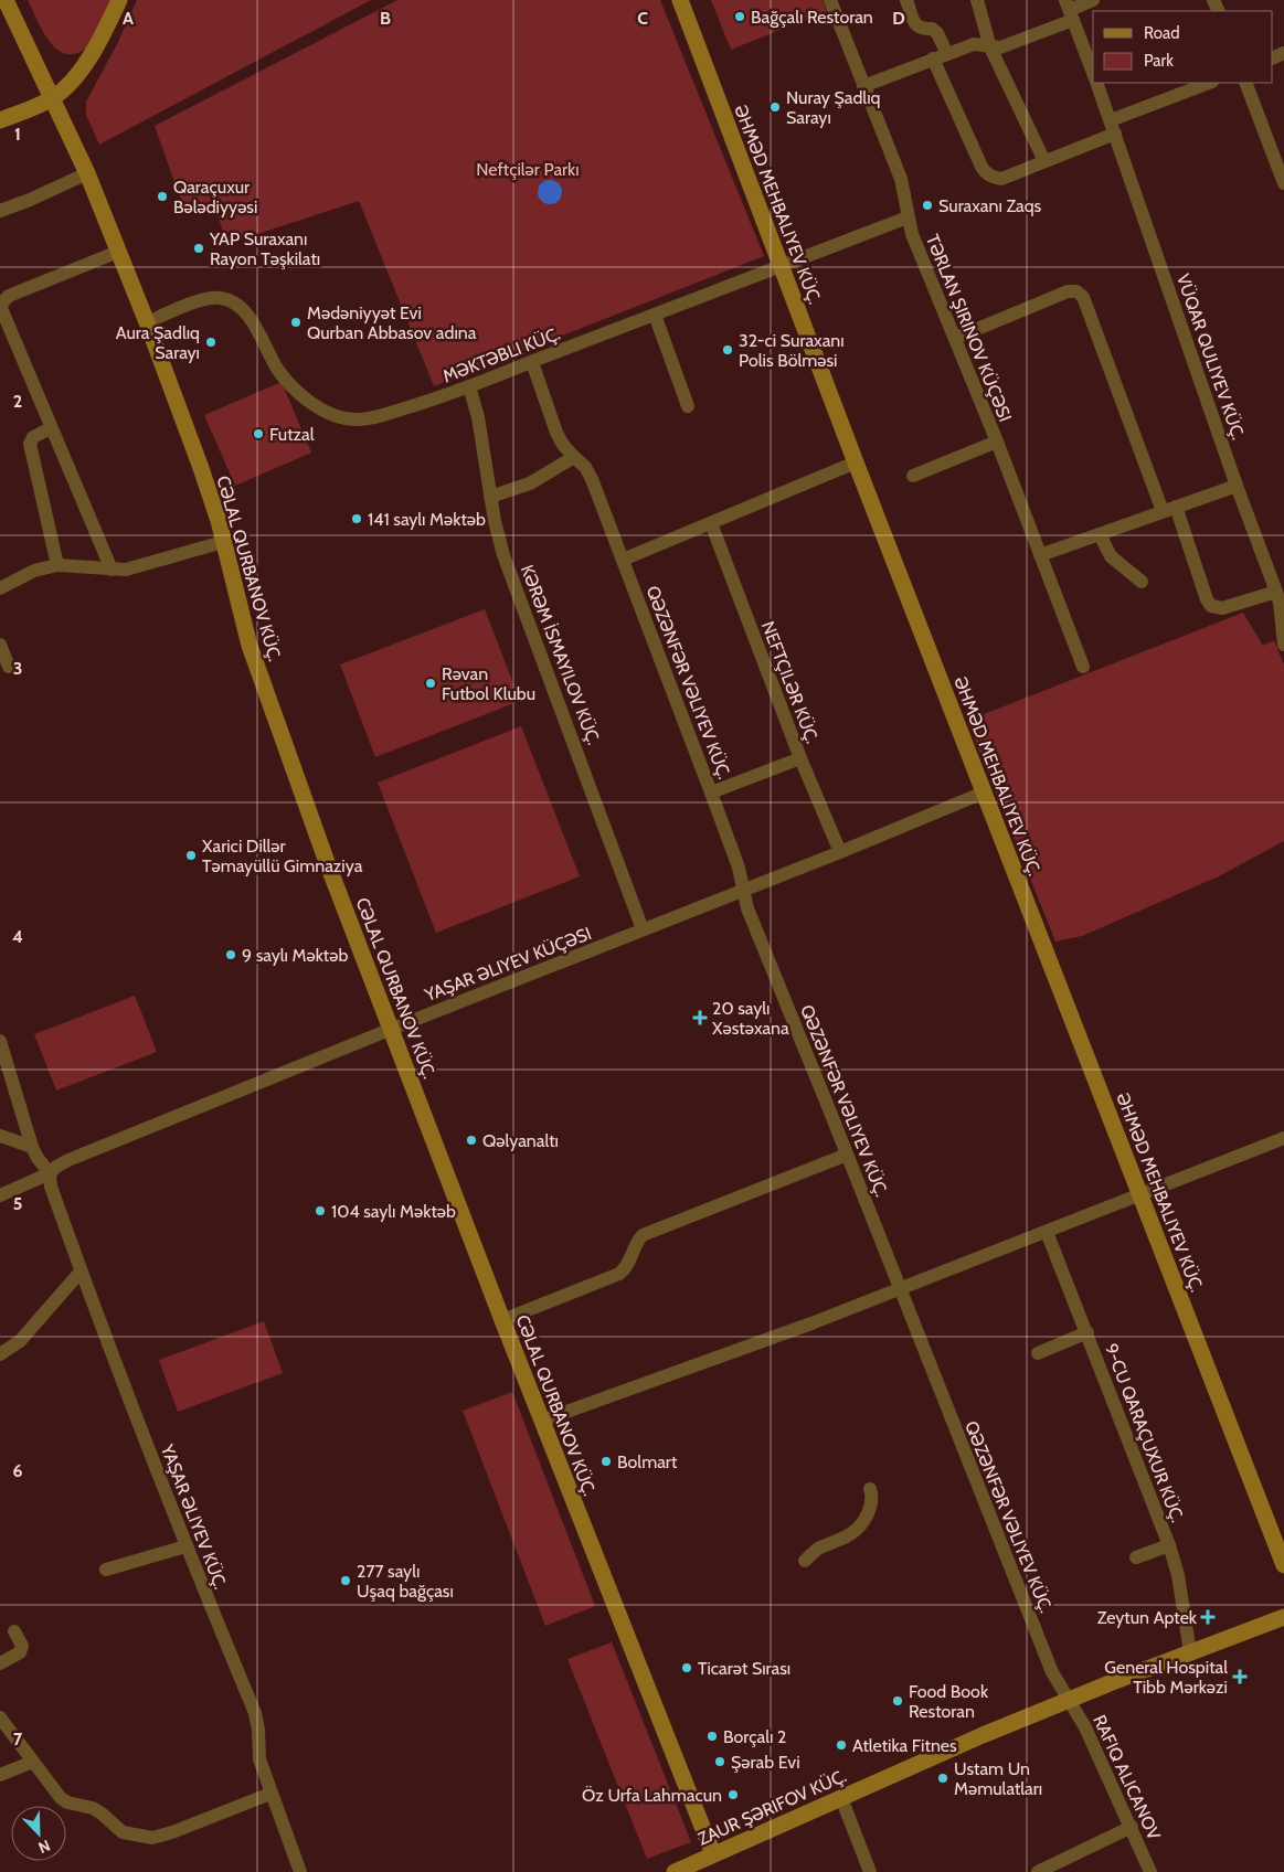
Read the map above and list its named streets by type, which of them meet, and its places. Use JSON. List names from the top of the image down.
{
  "streets": {
    "street": [
      "TƏRLAN ŞIRINOV KÜÇƏSI",
      "MƏKTƏBLI KÜÇ.",
      "VÜQAR QULIYEV KÜÇ.",
      "CƏLAL QURBANOV KÜÇ.",
      "QƏZƏNFƏR VƏLIYEV KÜÇ.",
      "NEFTÇILƏR KÜÇ.",
      "YAŞAR ƏLIYEV KÜÇƏSI",
      "9-CU QARAÇUXUR KÜÇ.",
      "YAŞAR ƏLIYEV KÜÇ.",
      "ZAUR ŞƏRIFOV KÜÇ."
    ]
  },
  "crossings": [
    ["TƏRLAN ŞIRINOV KÜÇƏSI", "MƏKTƏBLI KÜÇ."],
    ["MƏKTƏBLI KÜÇ.", "CƏLAL QURBANOV KÜÇ."],
    ["MƏKTƏBLI KÜÇ.", "QƏZƏNFƏR VƏLIYEV KÜÇ."],
    ["CƏLAL QURBANOV KÜÇ.", "YAŞAR ƏLIYEV KÜÇƏSI"],
    ["CƏLAL QURBANOV KÜÇ.", "ZAUR ŞƏRIFOV KÜÇ."],
    ["QƏZƏNFƏR VƏLIYEV KÜÇ.", "YAŞAR ƏLIYEV KÜÇƏSI"],
    ["QƏZƏNFƏR VƏLIYEV KÜÇ.", "ZAUR ŞƏRIFOV KÜÇ."],
    ["NEFTÇILƏR KÜÇ.", "YAŞAR ƏLIYEV KÜÇƏSI"],
    ["YAŞAR ƏLIYEV KÜÇƏSI", "YAŞAR ƏLIYEV KÜÇ."],
    ["9-CU QARAÇUXUR KÜÇ.", "ZAUR ŞƏRIFOV KÜÇ."]
  ],
  "parks": ["Neftçilər Parkı"],
  "places": {
    "other": [
      "Bağçalı Restoran",
      "Nuray Şadlıq Sarayı",
      "Qaraçuxur Bələdiyyəsi",
      "Suraxanı Zaqs",
      "YAP Suraxanı Rayon Təşkilatı",
      "Mədəniyyət Evi Qurban Abbasov adına",
      "Aura Şadlıq Sarayı",
      "32-ci Suraxanı Polis Bölməsi",
      "Futzal",
      "141 saylı Məktəb",
      "Rəvan Futbol Klubu",
      "Xarici Dillər Təmayüllü Gimnaziya",
      "9 saylı Məktəb",
      "Qəlyanaltı",
      "104 saylı Məktəb",
      "Bolmart",
      "277 saylı Uşaq bağçası",
      "Ticarət Sırası",
      "Food Book Restoran",
      "Borçalı 2",
      "Atletika Fitnes",
      "Şərab Evi",
      "Ustam Un Məmulatları",
      "Öz Urfa Lahmacun"
    ],
    "health": ["20 saylı Xəstəxana", "Zeytun Aptek", "General Hospital Tibb Mərkəzi"]
  },
  "legend": ["Road", "Park"],
  "north": "bottom right",
  "grid": {
    "columns": [
      "A",
      "B",
      "C",
      "D"
    ],
    "rows": [
      "1",
      "2",
      "3",
      "4",
      "5",
      "6",
      "7"
    ]
  }
}
